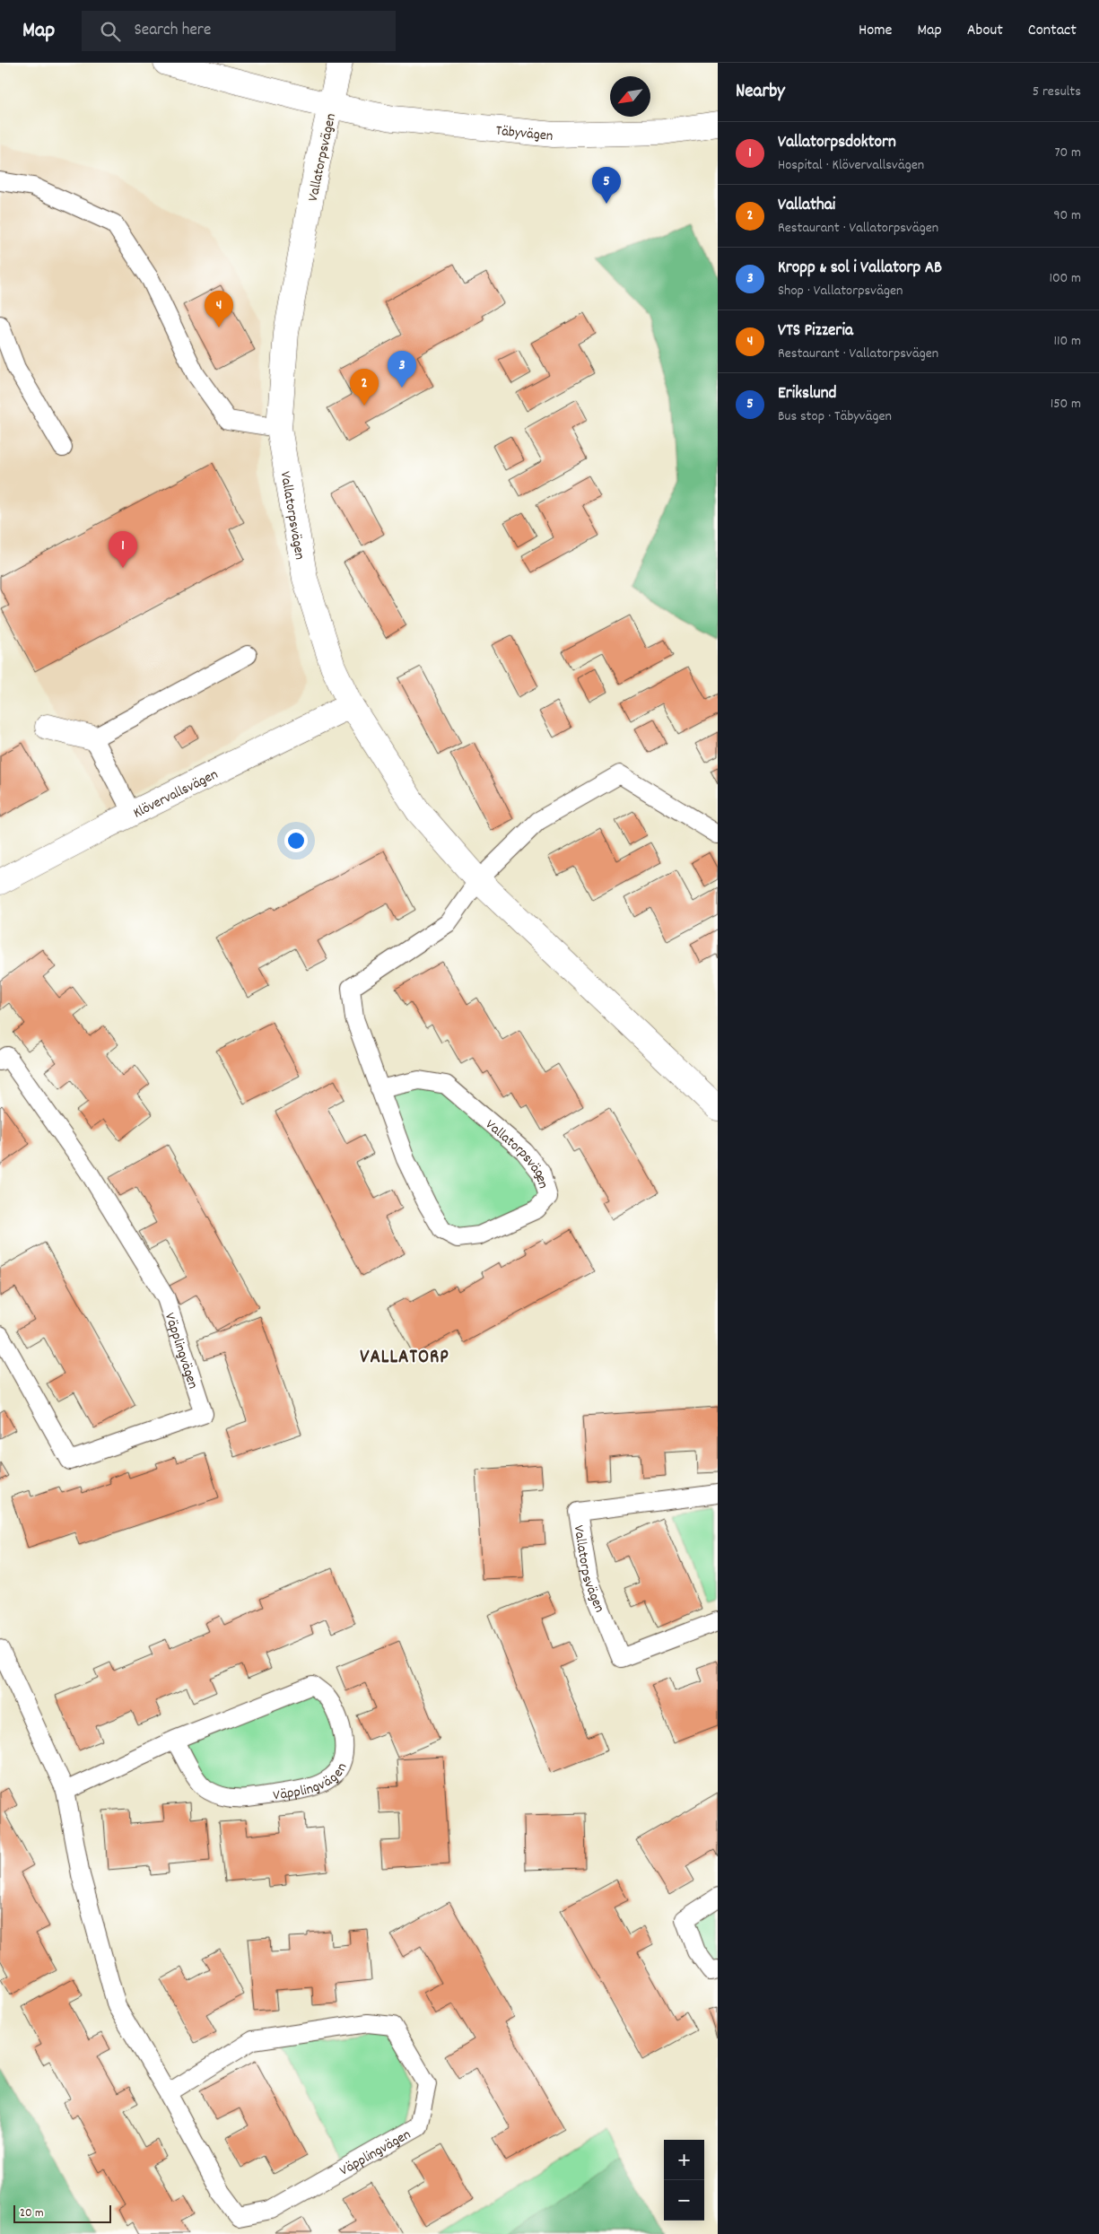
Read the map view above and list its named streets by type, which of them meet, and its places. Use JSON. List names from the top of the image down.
{
  "streets": {
    "street": ["Täbyvägen", "Vallatorpsvägen", "Klövervallsvägen"],
    "lane": ["Väpplingvägen"]
  },
  "crossings": [
    ["Täbyvägen", "Vallatorpsvägen"],
    ["Vallatorpsvägen", "Klövervallsvägen"]
  ],
  "districts": ["VALLATORP"],
  "scale_bar": "20 m",
  "north": "bottom left",
  "page": {
    "header": "Map",
    "search": "Search here",
    "nav": [
      "Home",
      "Map",
      "About",
      "Contact"
    ],
    "heading": ["Nearby", "5 results"],
    "list": [
      {
        "mark": "1",
        "name": "Vallatorpsdoktorn",
        "note": "Hospital · Klövervallsvägen",
        "value": "70 m"
      },
      {
        "mark": "2",
        "name": "Vallathai",
        "note": "Restaurant · Vallatorpsvägen",
        "value": "90 m"
      },
      {
        "mark": "3",
        "name": "Kropp & sol i Vallatorp AB",
        "note": "Shop · Vallatorpsvägen",
        "value": "100 m"
      },
      {
        "mark": "4",
        "name": "VTS Pizzeria",
        "note": "Restaurant · Vallatorpsvägen",
        "value": "110 m"
      },
      {
        "mark": "5",
        "name": "Erikslund",
        "note": "Bus stop · Täbyvägen",
        "value": "150 m"
      }
    ],
    "pins": [
      "5",
      "4",
      "3",
      "2",
      "1"
    ],
    "map_buttons": ["+", "−"],
    "scale": "20 m"
  }
}
